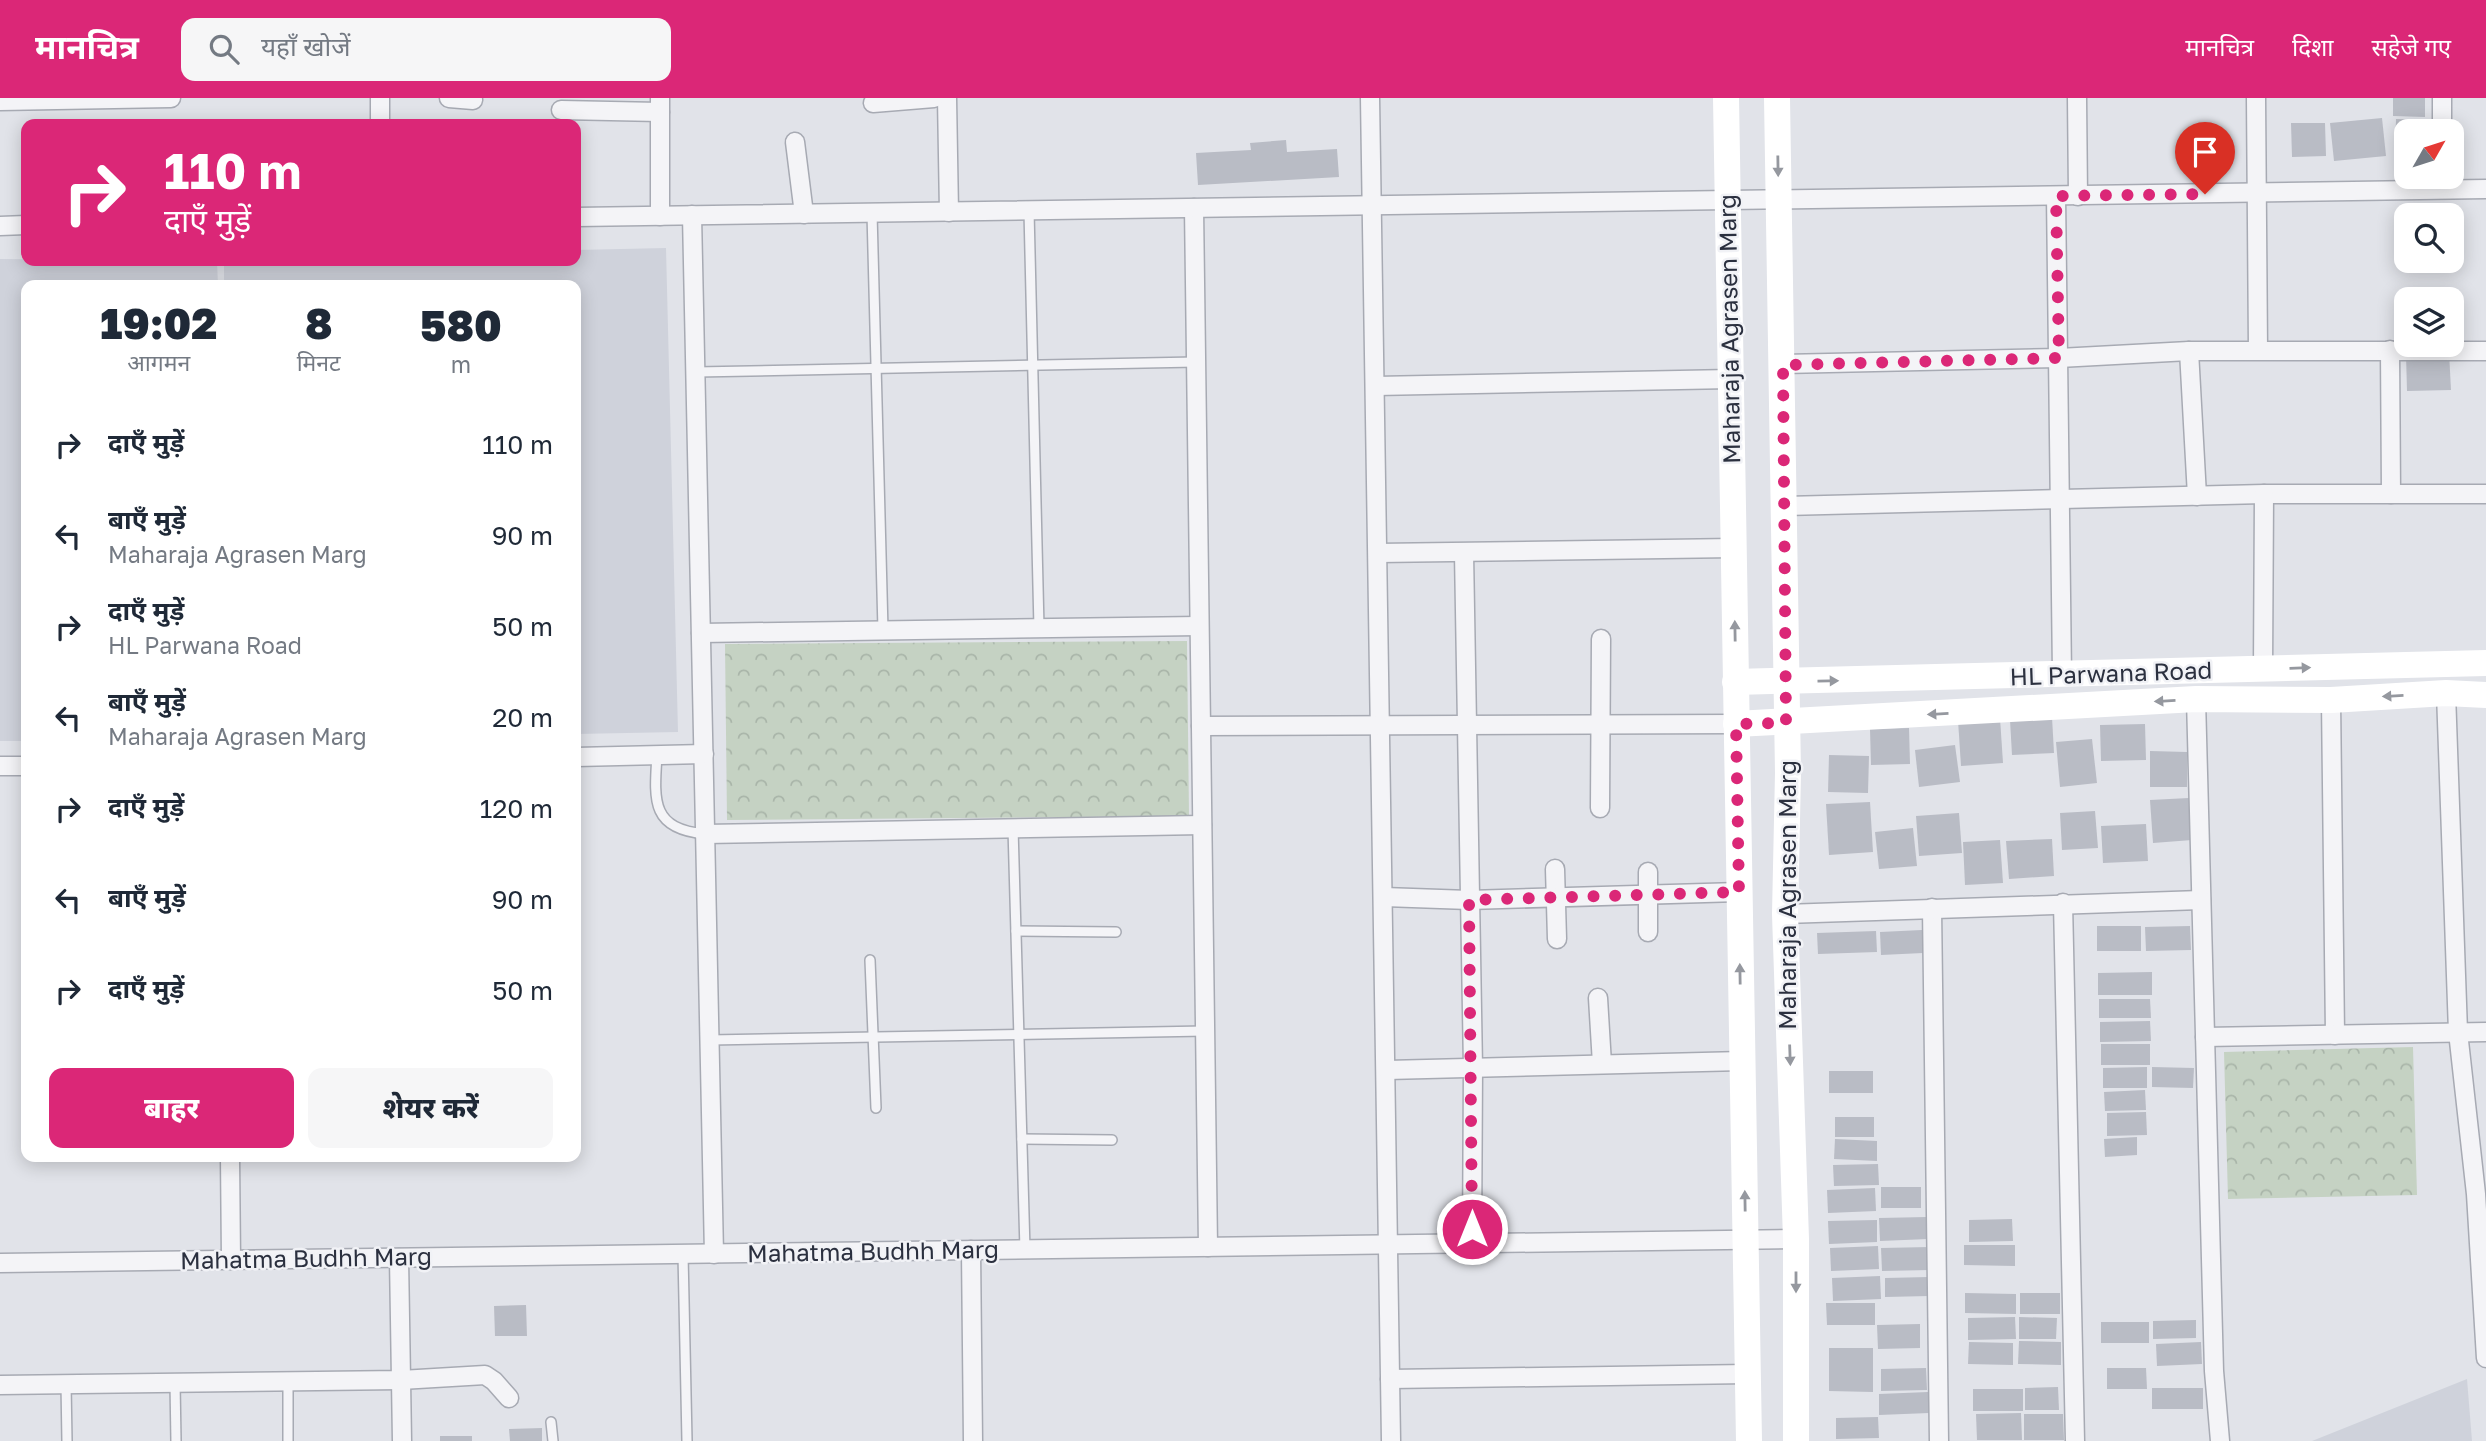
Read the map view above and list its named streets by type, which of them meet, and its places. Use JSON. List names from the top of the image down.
{
  "streets": {
    "street": ["Maharaja Agrasen Marg", "HL Parwana Road", "Mahatma Budhh Marg"]
  },
  "crossings": [
    ["Maharaja Agrasen Marg", "HL Parwana Road"],
    ["Maharaja Agrasen Marg", "Mahatma Budhh Marg"]
  ],
  "north": "top right",
  "page": {
    "header": "मानचित्र",
    "search": "यहाँ खोजें",
    "nav": ["मानचित्र", "दिशा", "सहेजे गए"],
    "turn": ["110 m", "दाएँ मुड़ें"],
    "eta": [
      "19:02",
      "आगमन",
      "8",
      "मिनट",
      "580",
      "m"
    ],
    "list": [
      {
        "name": "दाएँ मुड़ें",
        "value": "110 m"
      },
      {
        "name": "बाएँ मुड़ें",
        "note": "Maharaja Agrasen Marg",
        "value": "90 m"
      },
      {
        "name": "दाएँ मुड़ें",
        "note": "HL Parwana Road",
        "value": "50 m"
      },
      {
        "name": "बाएँ मुड़ें",
        "note": "Maharaja Agrasen Marg",
        "value": "20 m"
      },
      {
        "name": "दाएँ मुड़ें",
        "value": "120 m"
      },
      {
        "name": "बाएँ मुड़ें",
        "value": "90 m"
      },
      {
        "name": "दाएँ मुड़ें",
        "value": "50 m"
      }
    ],
    "buttons": ["बाहर", "शेयर करें"]
  }
}
